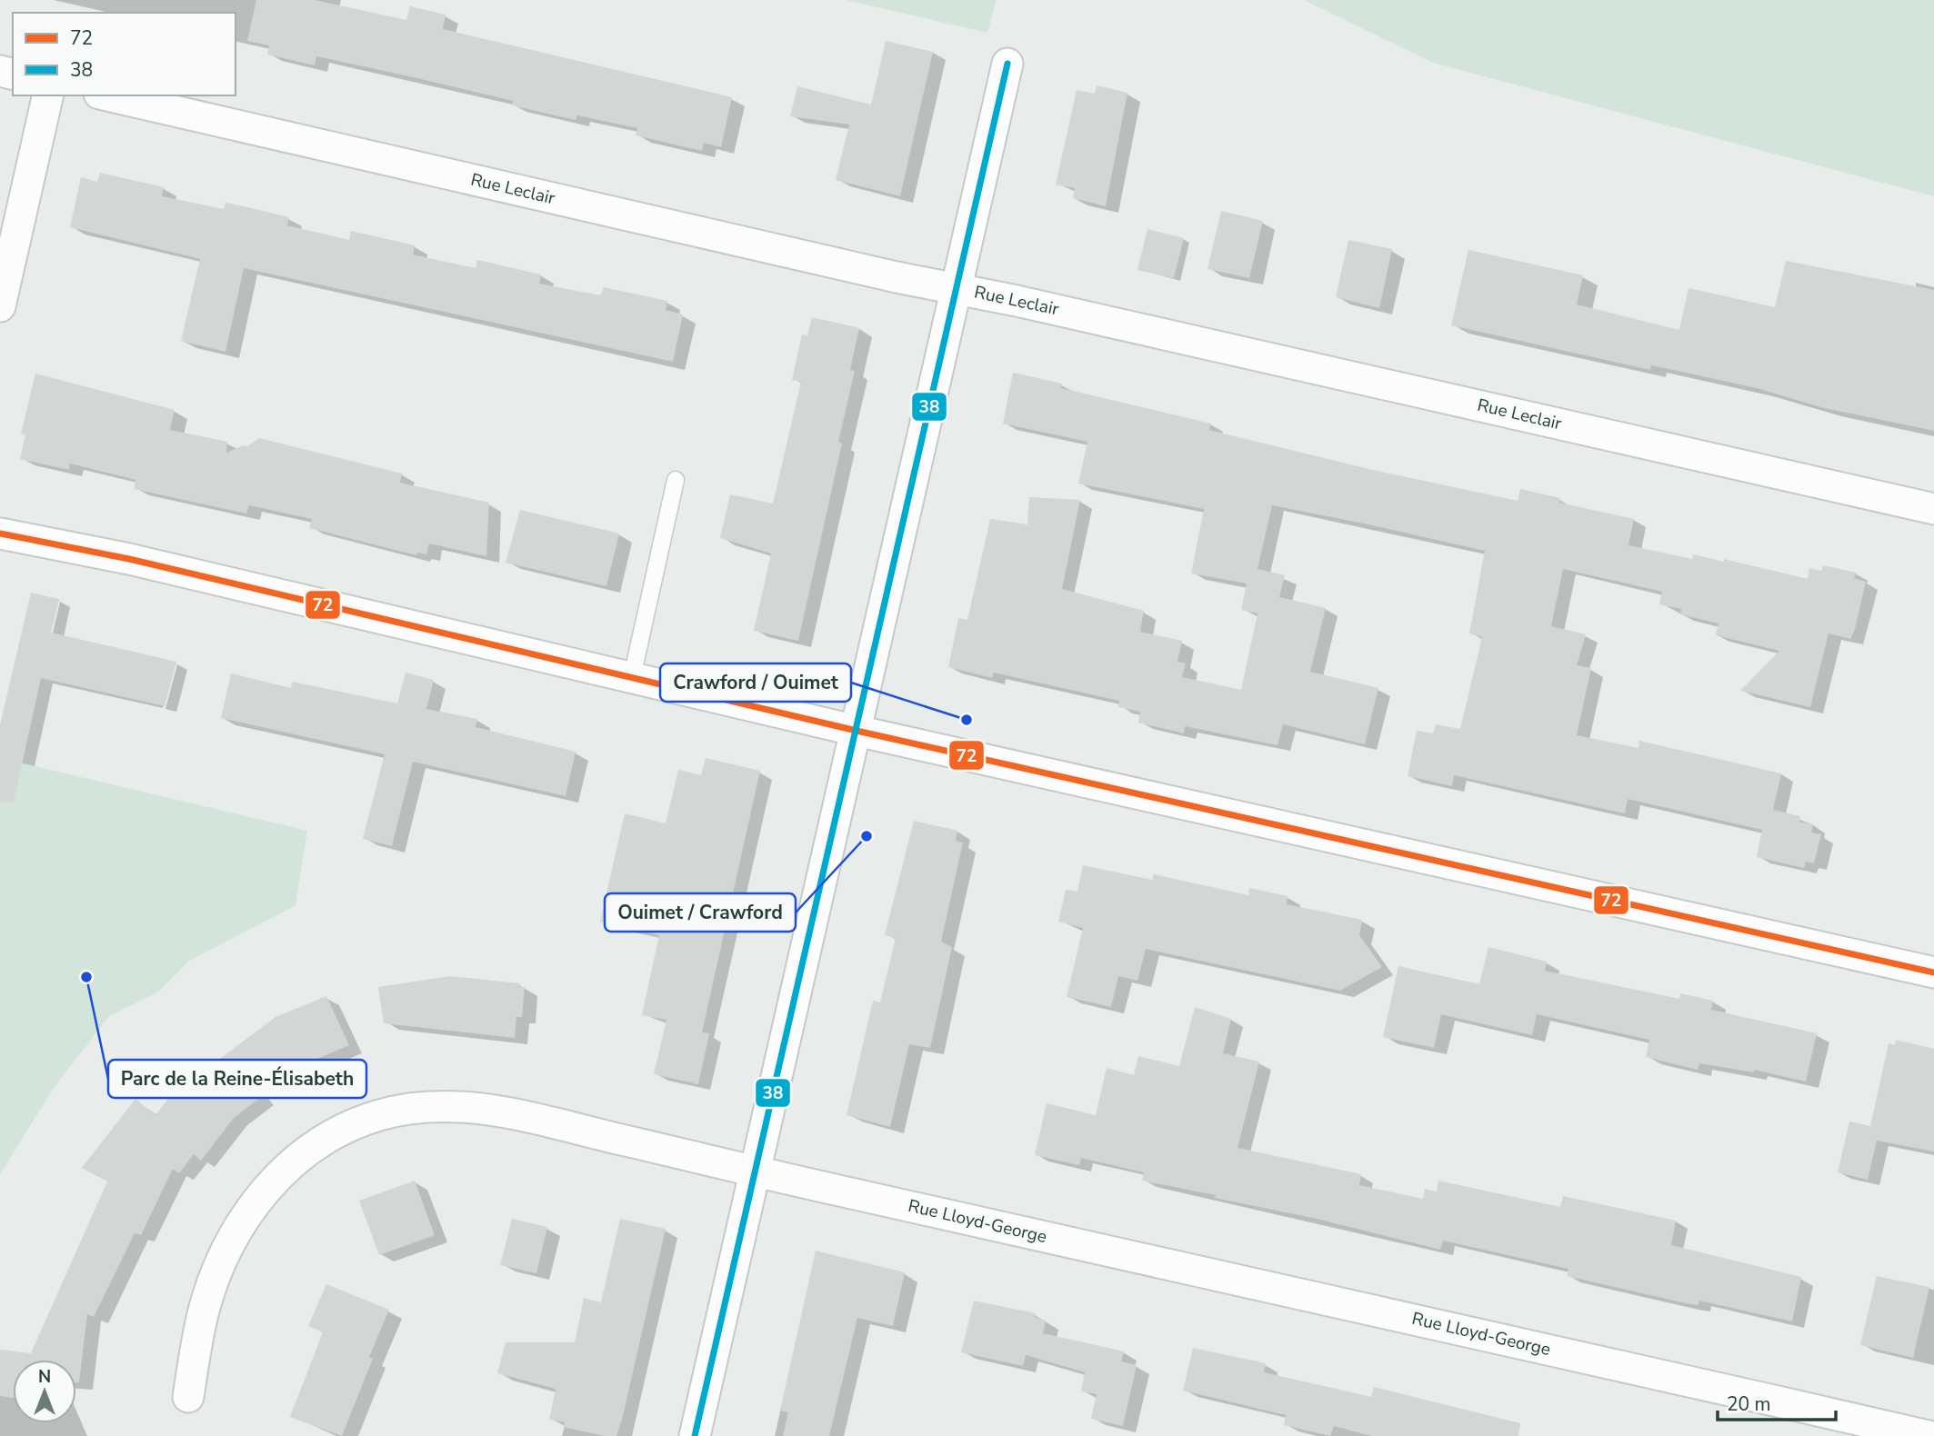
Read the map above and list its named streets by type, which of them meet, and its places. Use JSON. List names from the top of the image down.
{
  "streets": {
    "street": ["Rue Leclair", "Rue Lloyd-George"]
  },
  "places": ["Crawford / Ouimet", "Ouimet / Crawford", "Parc de la Reine-Élisabeth"],
  "lines": ["transit line 38", "transit line 72"],
  "legend": ["72", "38"],
  "scale_bar": "20 m",
  "north": "top"
}
